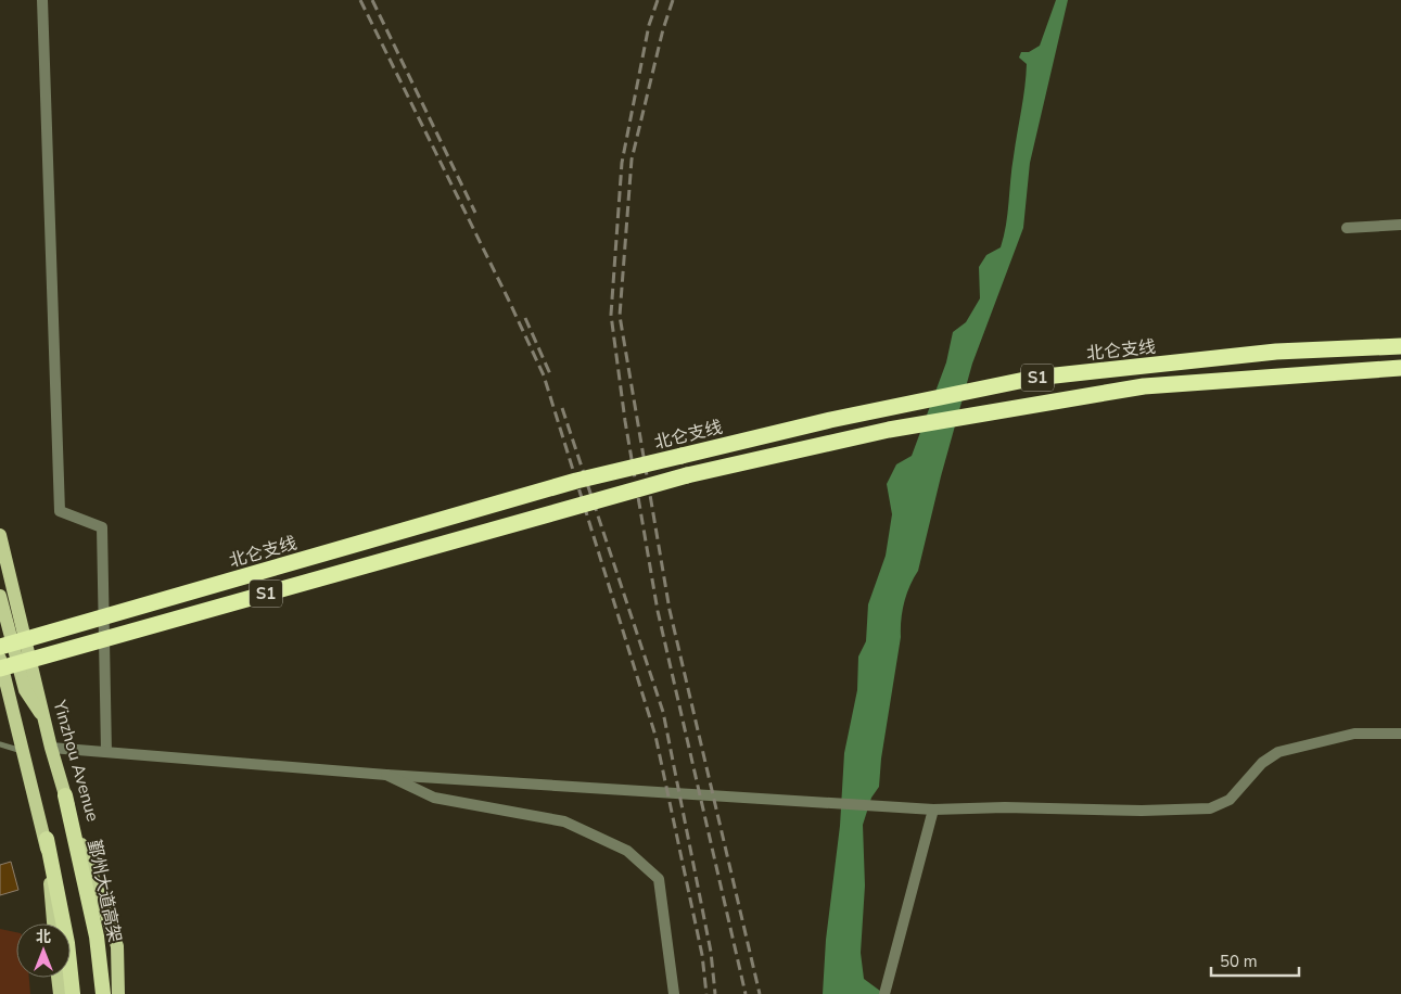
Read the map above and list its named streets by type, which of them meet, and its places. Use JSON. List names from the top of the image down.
{
  "streets": {
    "highway": ["北仑支线", "S1", "鄞州大道高架"],
    "main road": ["Yinzhou Avenue"]
  },
  "crossings": [
    ["Yinzhou Avenue", "鄞州大道高架"]
  ],
  "scale_bar": "50 m",
  "north": "top"
}
